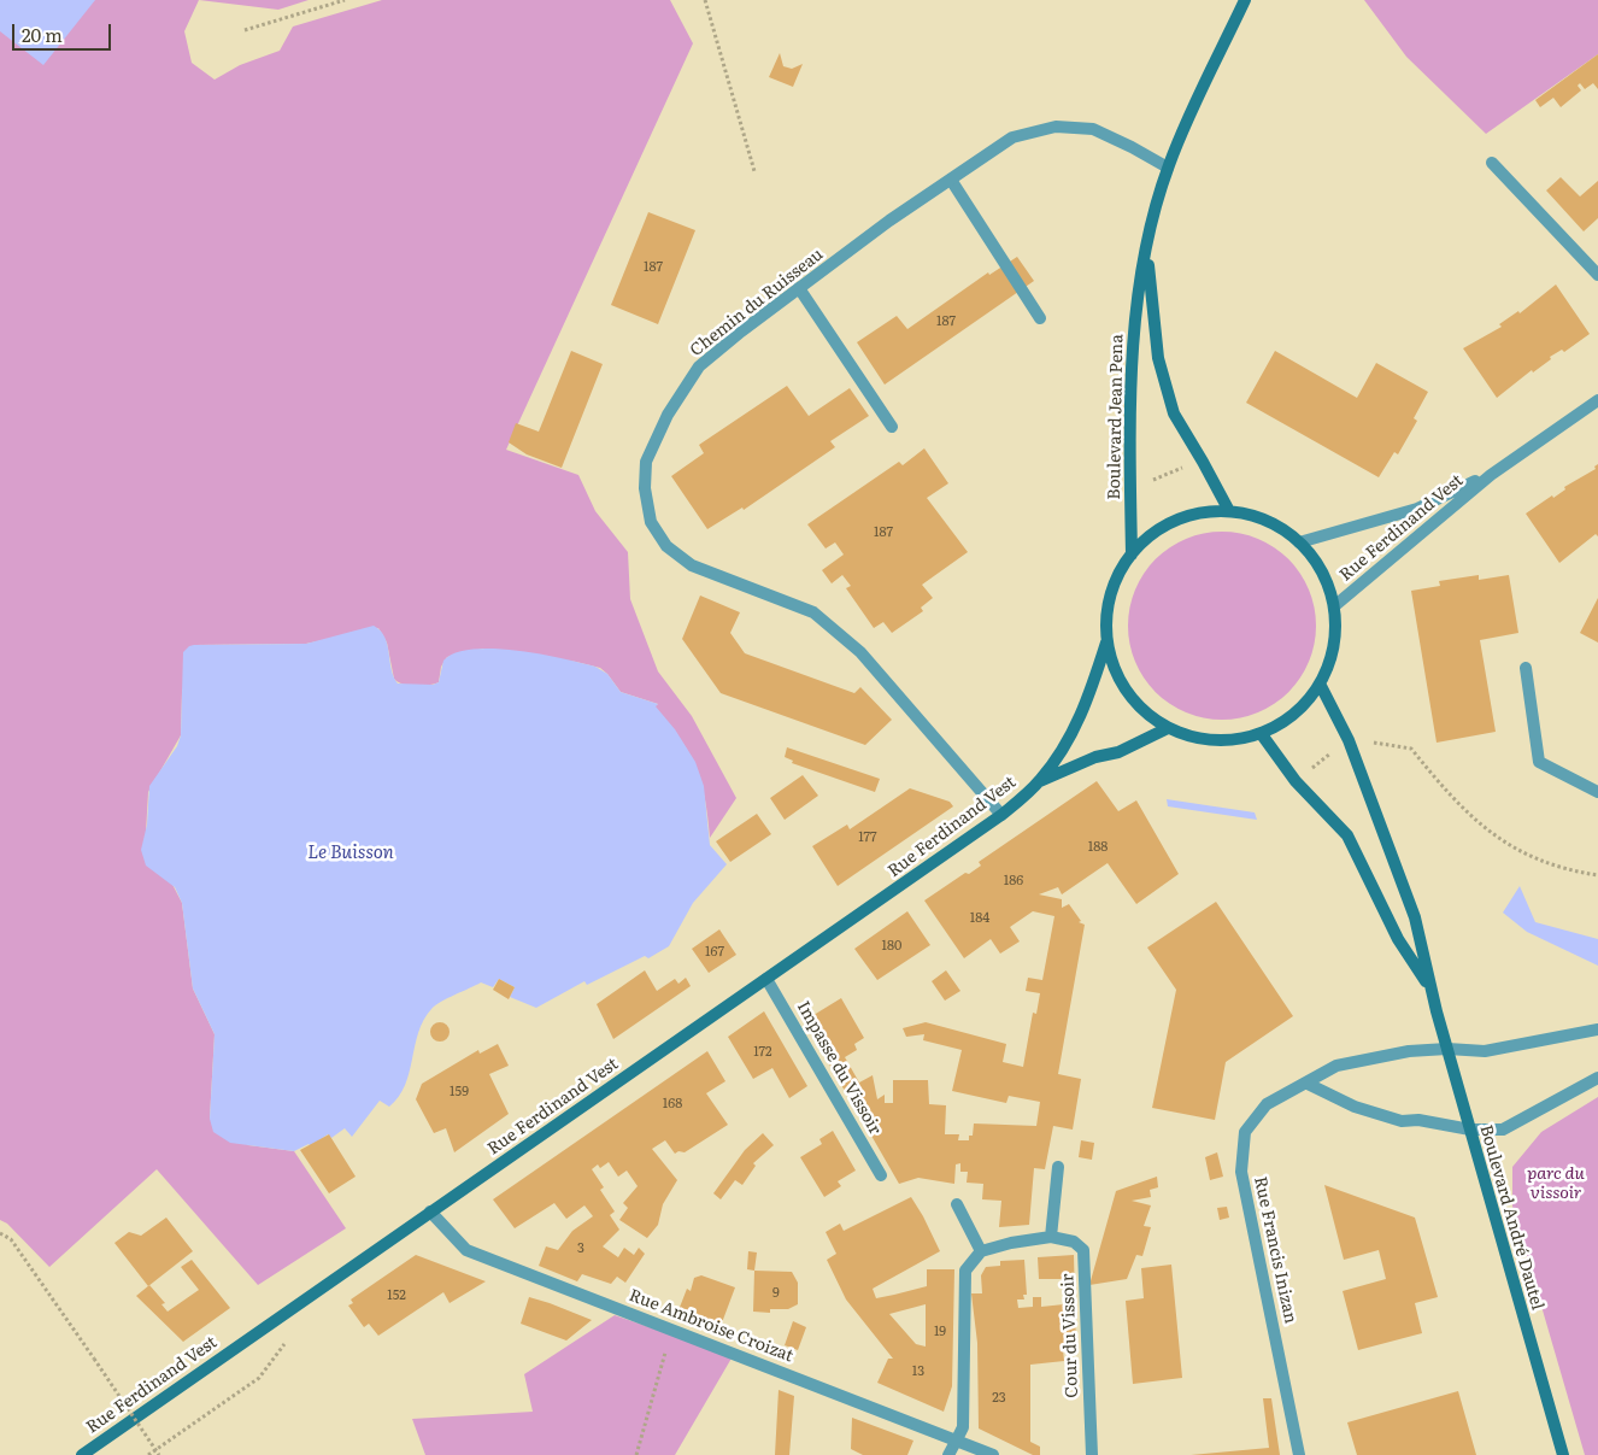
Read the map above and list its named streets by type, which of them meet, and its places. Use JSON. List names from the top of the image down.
{
  "streets": {
    "main road": ["Boulevard Jean Pena", "Rue Ferdinand Vest", "Boulevard André Dautel"],
    "street": [
      "Chemin du Ruisseau",
      "Impasse du Vissoir",
      "Rue Francis Inizan",
      "Rue Ambroise Croizat",
      "Cour du Vissoir"
    ]
  },
  "crossings": [
    ["Chemin du Ruisseau", "Boulevard Jean Pena"],
    ["Chemin du Ruisseau", "Rue Ferdinand Vest"],
    ["Rue Ferdinand Vest", "Impasse du Vissoir"],
    ["Rue Ferdinand Vest", "Rue Ambroise Croizat"],
    ["Boulevard André Dautel", "Rue Francis Inizan"]
  ],
  "water": ["Le Buisson"],
  "parks": ["parc du vissoir"],
  "house_numbers": [
    "187",
    "187",
    "187",
    "177",
    "188",
    "186",
    "184",
    "180",
    "167",
    "172",
    "159",
    "168",
    "3",
    "9",
    "152",
    "19",
    "13",
    "23"
  ],
  "scale_bar": "20 m"
}
